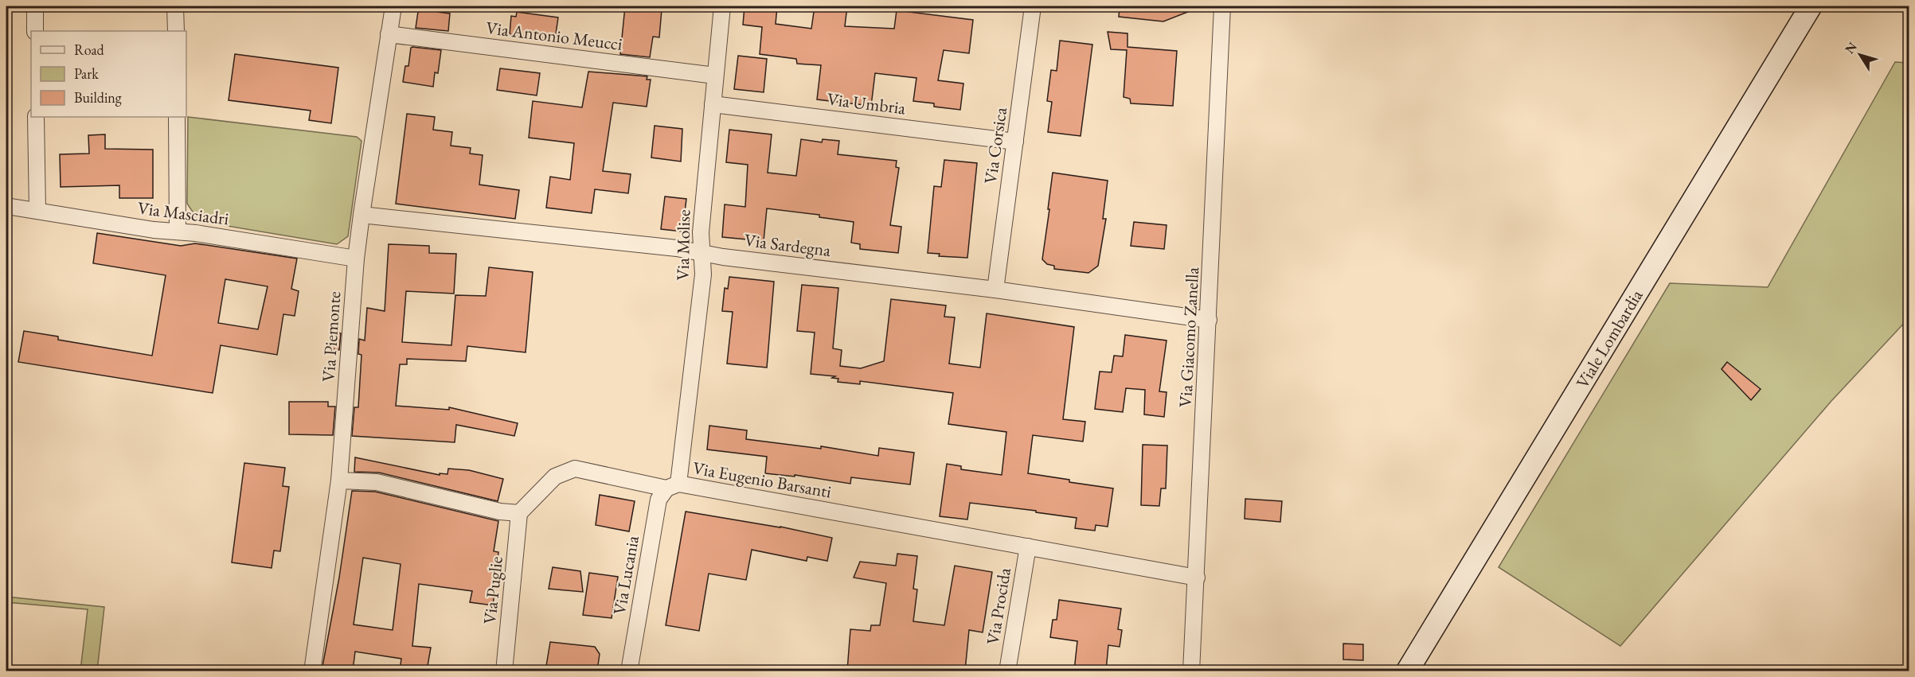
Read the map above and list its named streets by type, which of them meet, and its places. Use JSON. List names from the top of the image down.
{
  "streets": {
    "main road": ["Viale Lombardia"],
    "street": [
      "Via Antonio Meucci",
      "Via Umbria",
      "Via Corsica",
      "Via Masciadri",
      "Via Molise",
      "Via Sardegna",
      "Via Piemonte",
      "Via Giacomo Zanella",
      "Via Eugenio Barsanti",
      "Via Lucania",
      "Via Puglie",
      "Via Procida"
    ]
  },
  "crossings": [
    ["Via Antonio Meucci", "Via Molise"],
    ["Via Antonio Meucci", "Via Piemonte"],
    ["Via Umbria", "Via Corsica"],
    ["Via Umbria", "Via Molise"],
    ["Via Corsica", "Via Sardegna"],
    ["Via Masciadri", "Via Piemonte"],
    ["Via Molise", "Via Sardegna"],
    ["Via Molise", "Via Eugenio Barsanti"],
    ["Via Molise", "Via Lucania"],
    ["Via Sardegna", "Via Piemonte"],
    ["Via Sardegna", "Via Giacomo Zanella"],
    ["Via Giacomo Zanella", "Via Eugenio Barsanti"],
    ["Via Eugenio Barsanti", "Via Lucania"],
    ["Via Eugenio Barsanti", "Via Puglie"],
    ["Via Eugenio Barsanti", "Via Procida"]
  ],
  "legend": ["Road", "Park", "Building"],
  "north": "top left"
}
